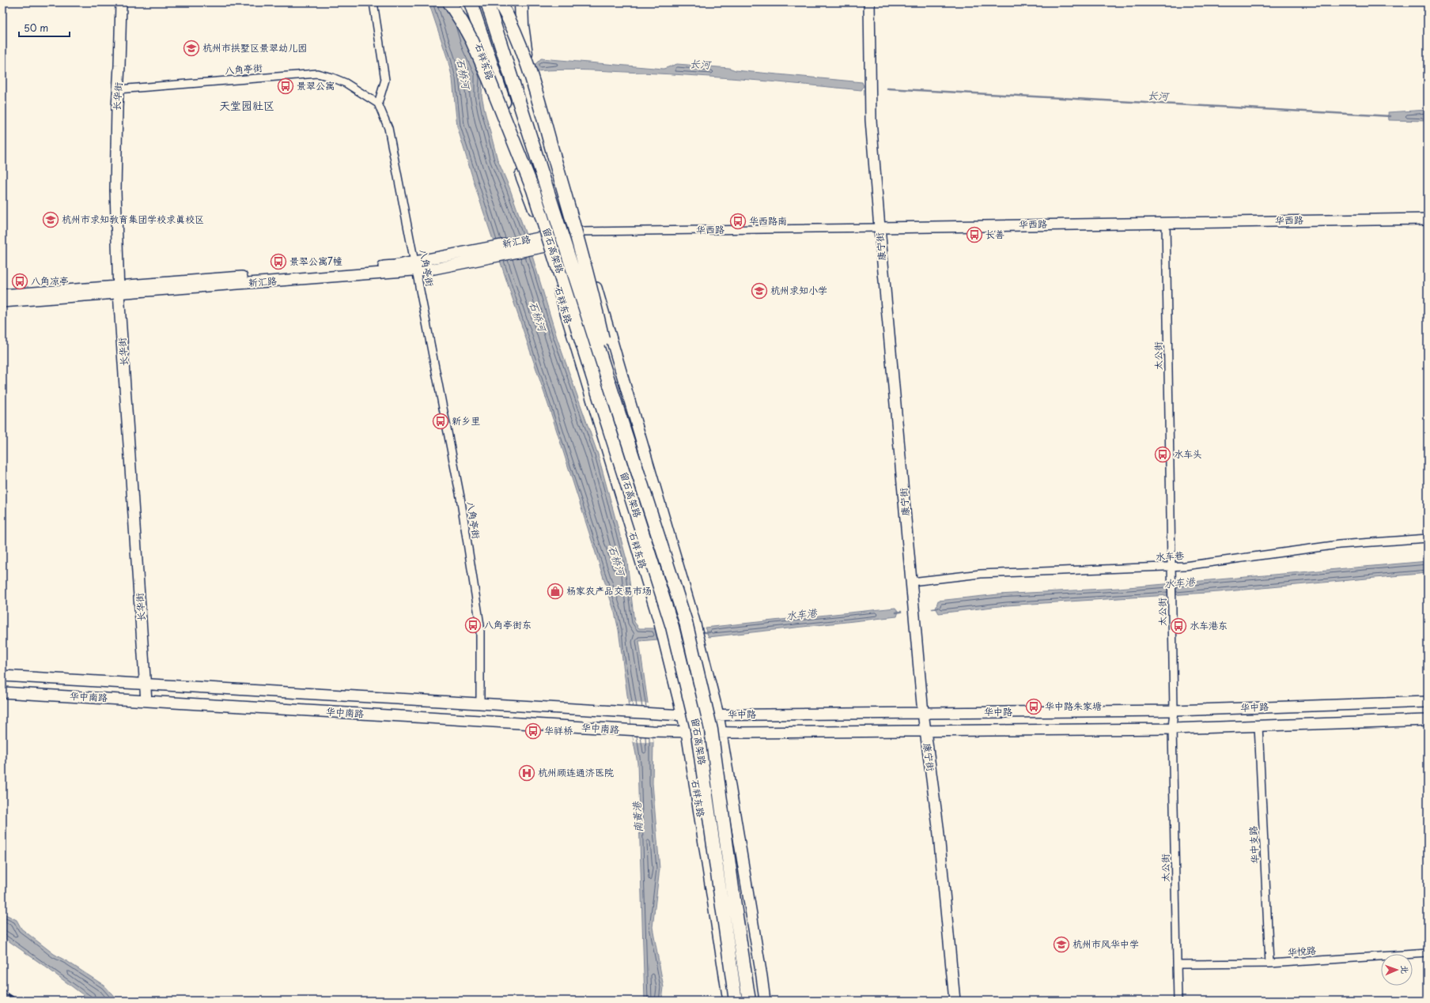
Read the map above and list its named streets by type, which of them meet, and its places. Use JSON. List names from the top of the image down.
{
  "streets": {
    "highway": ["留石高架路"],
    "main road": [
      "石祥东路",
      "长华街",
      "华西路",
      "新汇路",
      "康宁街",
      "华中南路",
      "华中路"
    ],
    "street": [
      "八角亭街",
      "太公街",
      "水车巷",
      "华中支路",
      "华悦路"
    ]
  },
  "crossings": [
    ["石祥东路", "新汇路"],
    ["石祥东路", "华中南路"],
    ["石祥东路", "华中路"],
    ["八角亭街", "长华街"],
    ["八角亭街", "新汇路"],
    ["八角亭街", "华中南路"],
    ["长华街", "新汇路"],
    ["长华街", "华中南路"],
    ["华西路", "新汇路"],
    ["华西路", "康宁街"],
    ["华西路", "太公街"],
    ["康宁街", "水车巷"],
    ["康宁街", "华中路"],
    ["太公街", "水车巷"],
    ["太公街", "华中路"],
    ["太公街", "华悦路"],
    ["华中南路", "华中路"],
    ["华中路", "华中支路"],
    ["华中支路", "华悦路"]
  ],
  "districts": ["天堂园社区"],
  "water": [
    "长河",
    "石桥河",
    "水车港",
    "南黄港"
  ],
  "places": {
    "school or university": [
      "杭州市拱墅区景翠幼儿园",
      "杭州市求知教育集团学校求真校区",
      "杭州求知小学",
      "杭州市风华中学"
    ],
    "bus stop": [
      "景翠公寓",
      "华西路南",
      "长善",
      "景翆公寓7幢",
      "八角凉亭",
      "新乡里",
      "水车头",
      "八角亭街东",
      "水车港东",
      "华中路朱家塘",
      "华祥桥"
    ],
    "shop": ["杨家农产品交易市场"],
    "hospital": ["杭州顾连通济医院"]
  },
  "scale_bar": "50 m",
  "north": "right"
}
